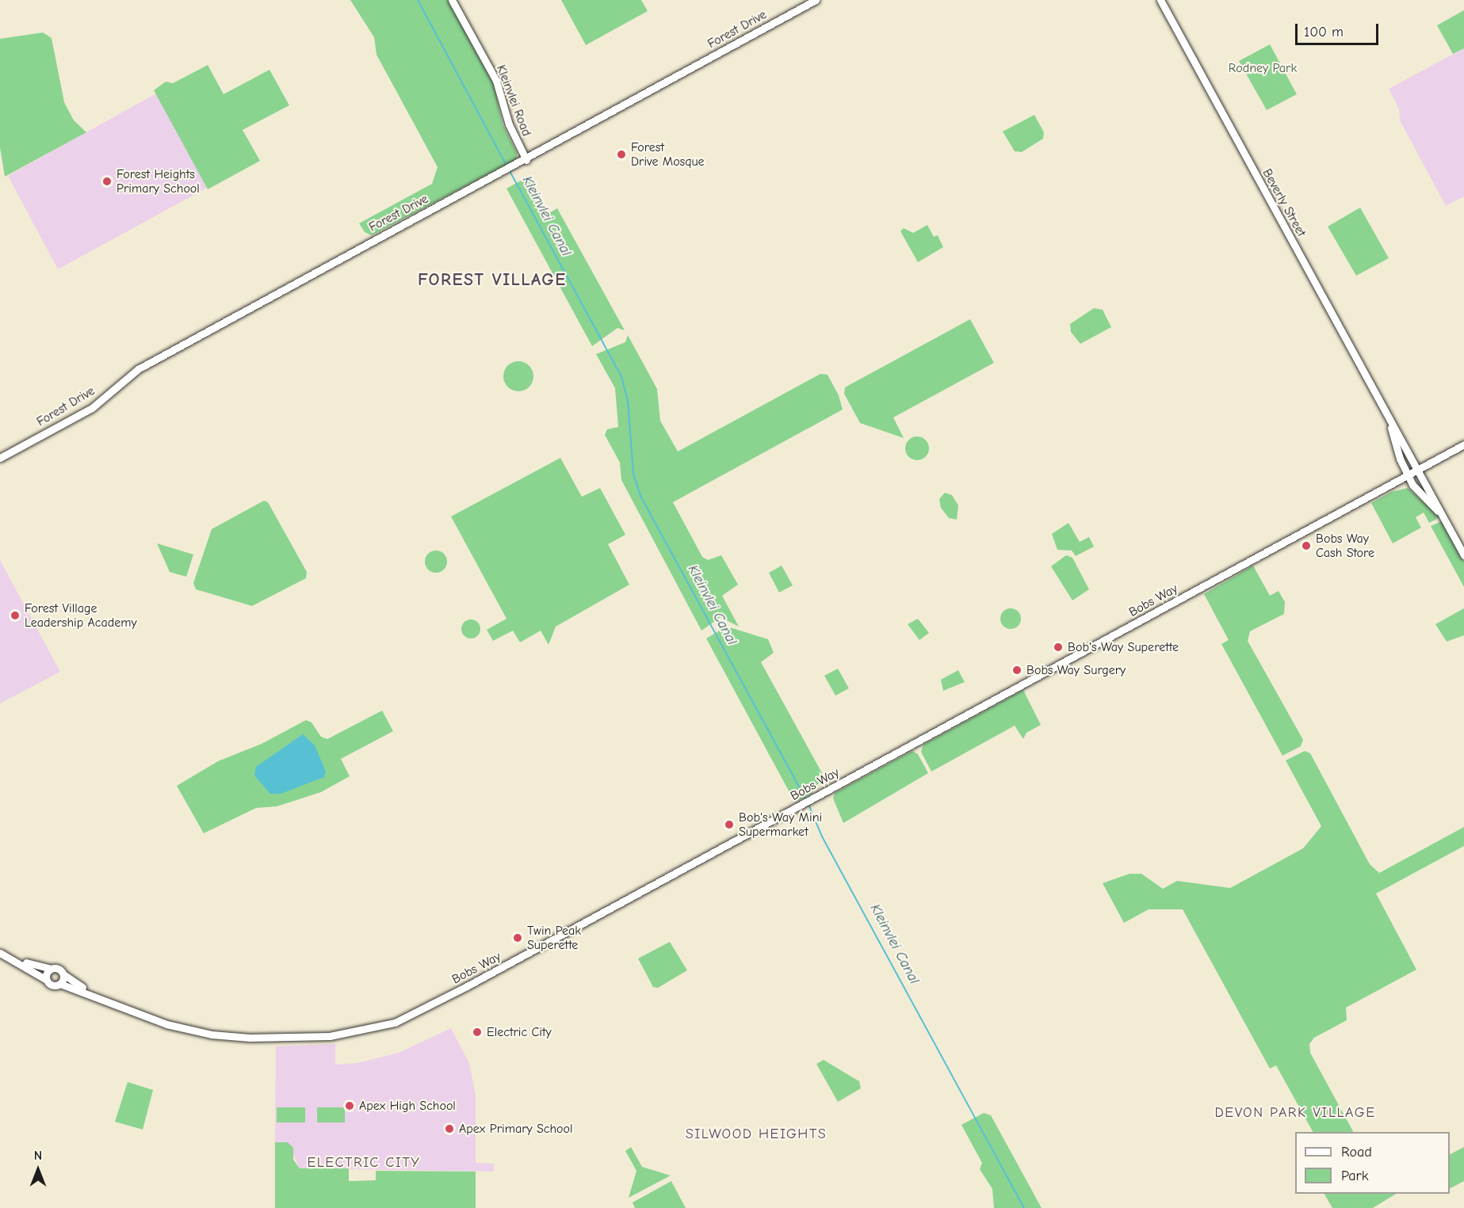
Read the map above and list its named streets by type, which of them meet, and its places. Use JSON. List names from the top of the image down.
{
  "streets": {
    "street": [
      "Forest Drive",
      "Kleinvlei Road",
      "Beverly Street",
      "Bobs Way"
    ]
  },
  "crossings": [
    ["Forest Drive", "Kleinvlei Road"],
    ["Beverly Street", "Bobs Way"]
  ],
  "districts": [
    "FOREST VILLAGE",
    "DEVON PARK VILLAGE",
    "SILWOOD HEIGHTS",
    "ELECTRIC CITY"
  ],
  "water": ["Kleinvlei Canal"],
  "parks": ["Rodney Park"],
  "places": [
    "Forest Drive Mosque",
    "Forest Heights Primary School",
    "Bobs Way Cash Store",
    "Forest Village Leadership Academy",
    "Bob's Way Superette",
    "Bobs Way Surgery",
    "Bob's Way Mini Supermarket",
    "Twin Peak Superette",
    "Electric City",
    "Apex High School",
    "Apex Primary School"
  ],
  "legend": ["Road", "Park"],
  "scale_bar": "100 m",
  "north": "top"
}
